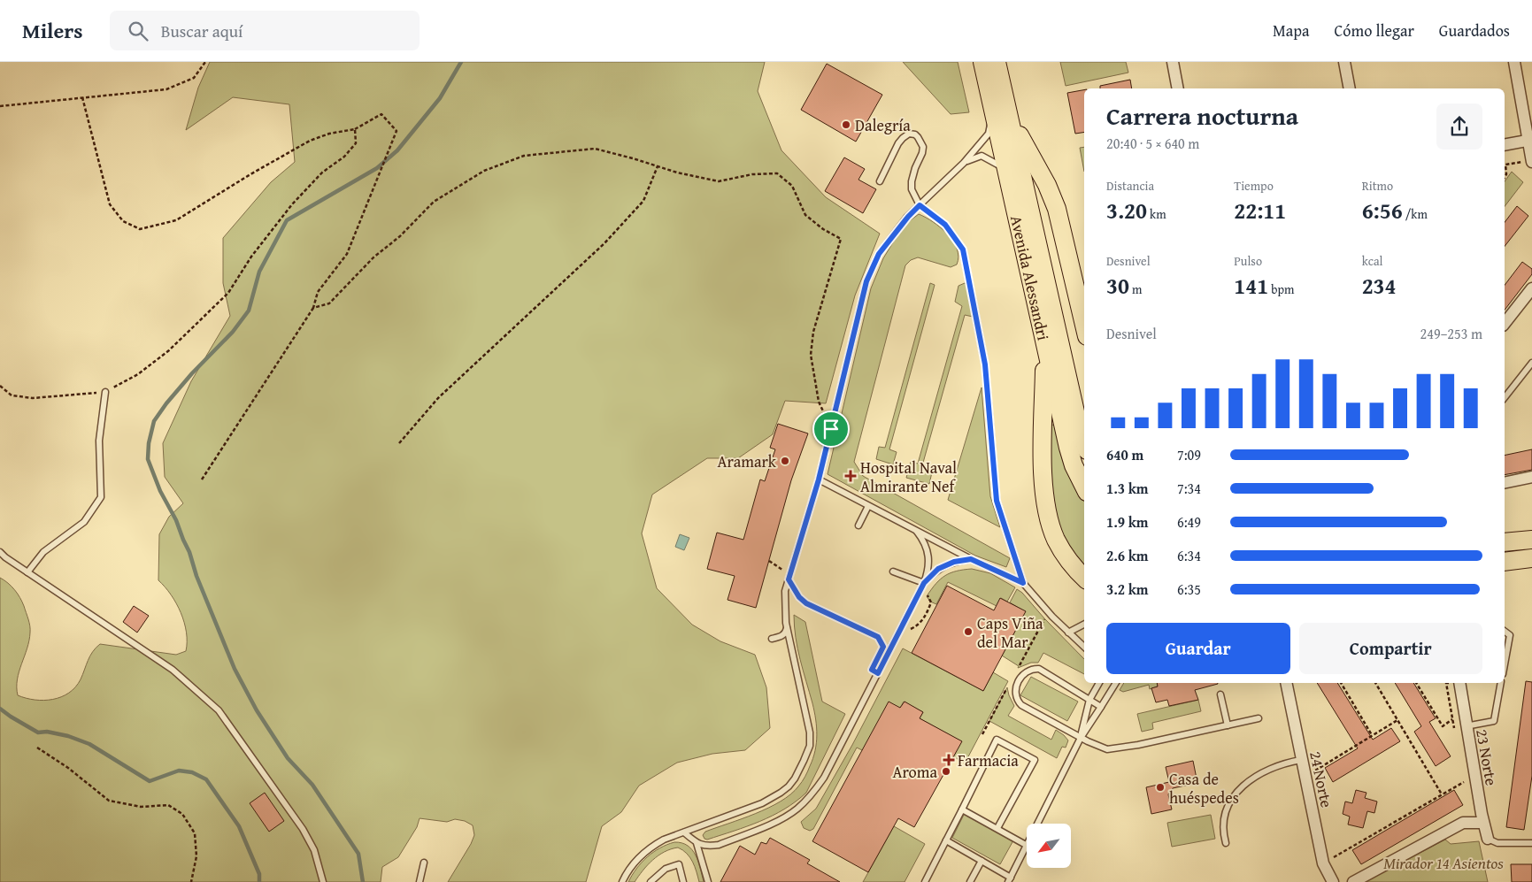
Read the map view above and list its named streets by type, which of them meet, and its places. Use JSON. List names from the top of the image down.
{
  "streets": {
    "main road": ["Avenida Alessandri"],
    "street": ["23 Norte", "24 Norte"]
  },
  "parks": ["Mirador 14 Asientos"],
  "places": {
    "other": [
      "Dalegría",
      "Aramark",
      "Caps Viña del Mar",
      "Aroma",
      "Casa de huéspedes"
    ],
    "health": ["Hospital Naval Almirante Nef", "Farmacia"]
  },
  "north": "bottom left",
  "page": {
    "header": "Milers",
    "search": "Buscar aquí",
    "nav": ["Mapa", "Cómo llegar", "Guardados"],
    "heading": ["Carrera nocturna", "20:40 · 5 × 640 m"],
    "stats": [
      ["Distancia", "3.20 km"],
      ["Tiempo", "22:11"],
      ["Ritmo", "6:56 /km"],
      ["Desnivel", "30 m"],
      ["Pulso", "141 bpm"],
      ["kcal", "234"]
    ],
    "chart": ["Desnivel", "249–253 m"],
    "list": [
      {
        "name": "640 m",
        "note": "7:09"
      },
      {
        "name": "1.3 km",
        "note": "7:34"
      },
      {
        "name": "1.9 km",
        "note": "6:49"
      },
      {
        "name": "2.6 km",
        "note": "6:34"
      },
      {
        "name": "3.2 km",
        "note": "6:35"
      }
    ],
    "buttons": ["Guardar", "Compartir"]
  }
}
